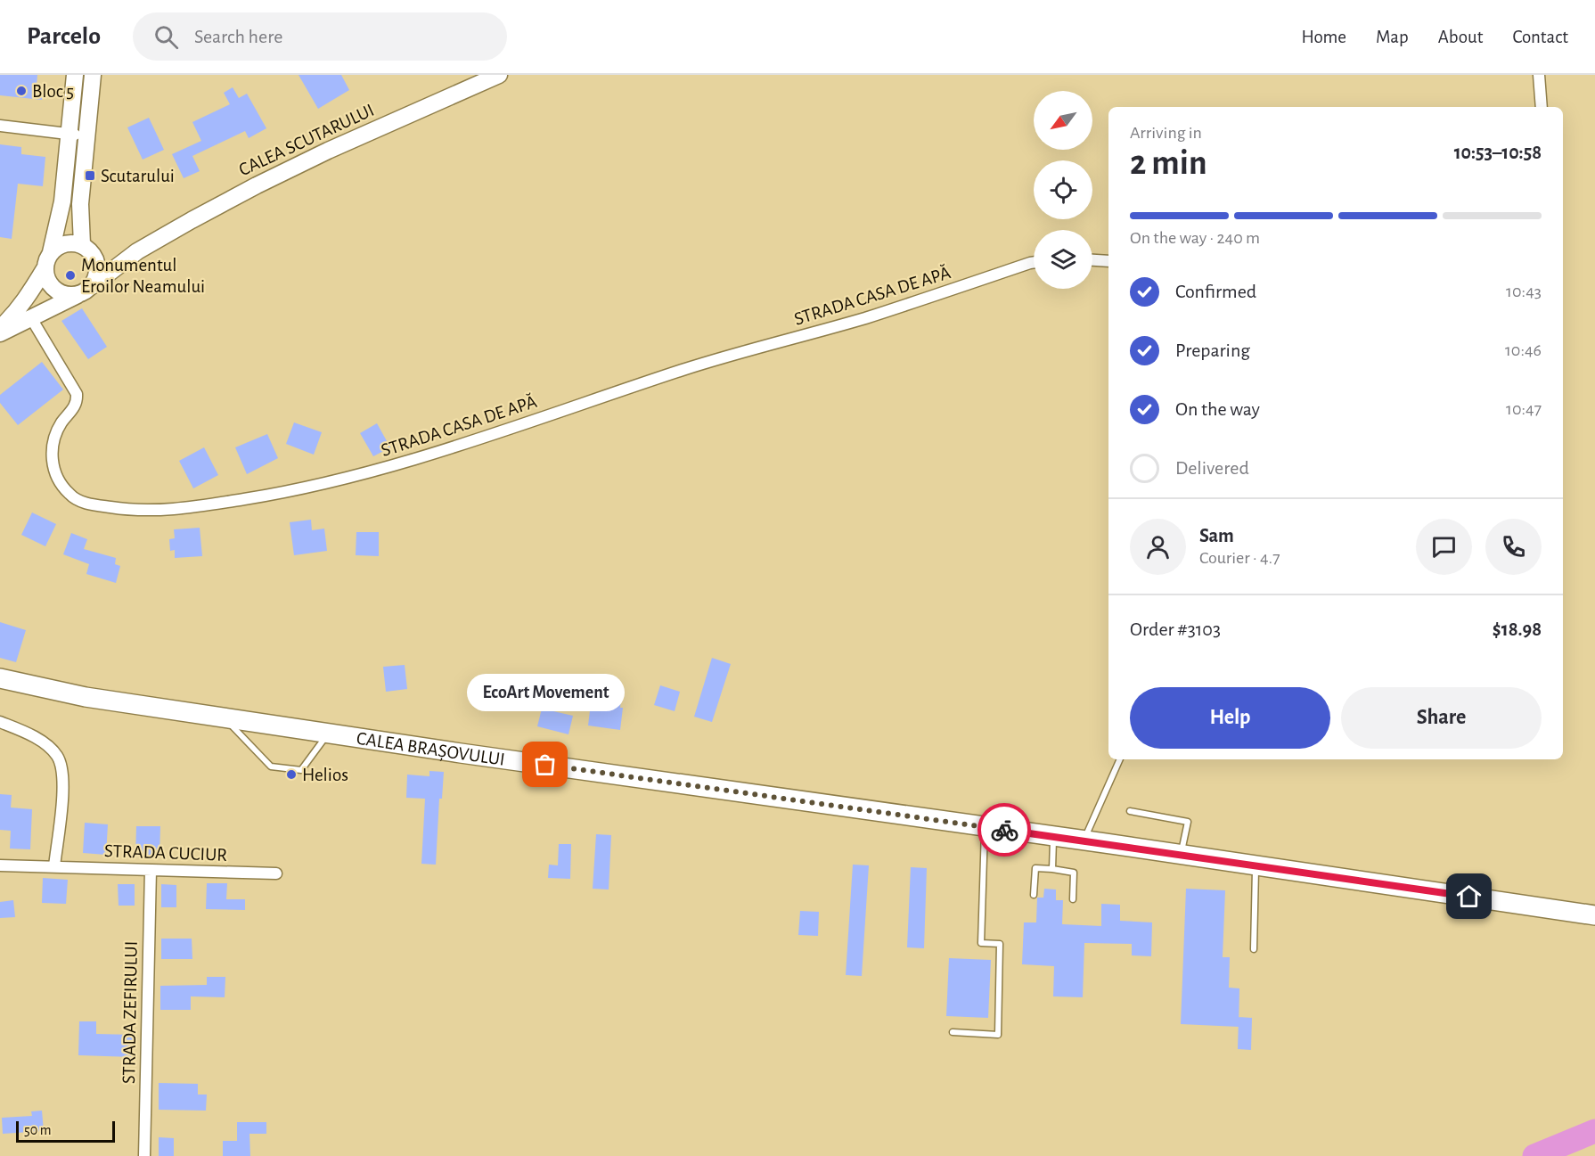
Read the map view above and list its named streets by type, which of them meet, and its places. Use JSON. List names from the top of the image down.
{
  "streets": {
    "highway": ["CALEA BRAȘOVULUI"],
    "main road": ["CALEA SCUTARULUI"],
    "street": ["STRADA CASA DE APĂ", "STRADA CUCIUR", "STRADA ZEFIRULUI"]
  },
  "crossings": [
    ["CALEA SCUTARULUI", "STRADA CASA DE APĂ"],
    ["STRADA CUCIUR", "STRADA ZEFIRULUI"]
  ],
  "places": {
    "other": [
      "Bloc 5",
      "Monumentul Eroilor Neamului",
      "EcoArt Movement",
      "Helios"
    ],
    "transit": ["Scutarului"]
  },
  "scale_bar": "50 m",
  "north": "bottom left",
  "page": {
    "header": "Parcelo",
    "search": "Search here",
    "nav": [
      "Home",
      "Map",
      "About",
      "Contact"
    ],
    "heading": ["2 min", "Arriving in", "10:53–10:58"],
    "panel": [
      "Sam",
      "Courier · 4.7",
      "Order #3103",
      "$18.98"
    ],
    "bar": "On the way · 240 m",
    "list": [
      ["Confirmed", "10:43"],
      ["Preparing", "10:46"],
      ["On the way", "10:47"],
      "Delivered"
    ],
    "bubble": "EcoArt Movement",
    "buttons": ["Help", "Share"],
    "scale": "50 m"
  }
}
